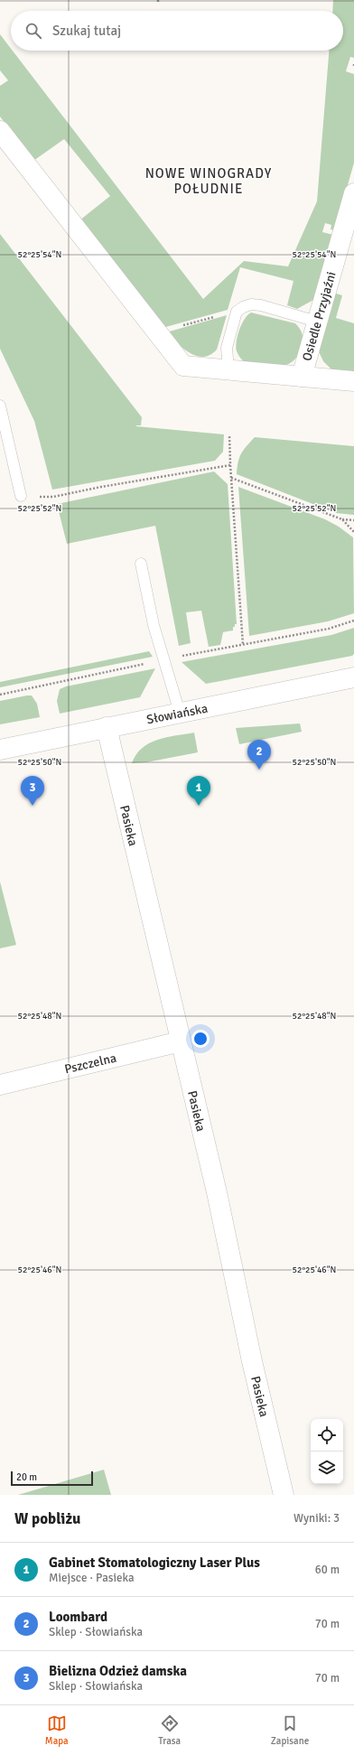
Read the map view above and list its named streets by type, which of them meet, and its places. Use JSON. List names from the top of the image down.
{
  "streets": {
    "street": [
      "Osiedle Przyjaźni",
      "Słowiańska",
      "Pasieka",
      "Pszczelna"
    ]
  },
  "crossings": [
    ["Słowiańska", "Pasieka"],
    ["Pasieka", "Pszczelna"]
  ],
  "districts": ["NOWE WINOGRADY POŁUDNIE"],
  "scale_bar": "20 m",
  "page": {
    "search": "Szukaj tutaj",
    "pins": ["2", "1", "3"],
    "scale": "20 m",
    "heading": ["W pobliżu", "Wyniki: 3"],
    "list": [
      {
        "mark": "1",
        "name": "Gabinet Stomatologiczny Laser Plus",
        "note": "Miejsce · Pasieka",
        "value": "60 m"
      },
      {
        "mark": "2",
        "name": "Loombard",
        "note": "Sklep · Słowiańska",
        "value": "70 m"
      },
      {
        "mark": "3",
        "name": "Bielizna Odzież damska",
        "note": "Sklep · Słowiańska",
        "value": "70 m"
      }
    ],
    "nav": ["Mapa", "Trasa", "Zapisane"]
  },
  "coordinates": [
    "52°25'54\"N",
    "52°25'52\"N",
    "52°25'50\"N",
    "52°25'48\"N",
    "52°25'46\"N"
  ]
}
